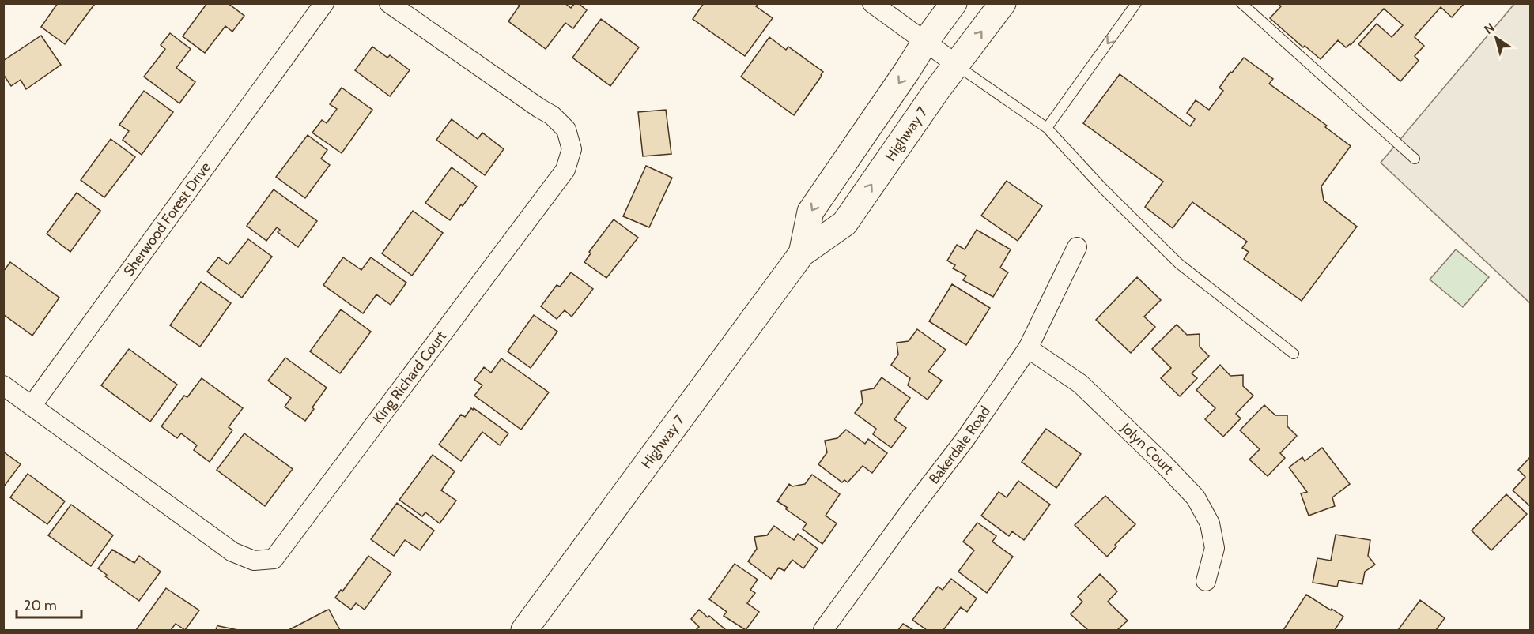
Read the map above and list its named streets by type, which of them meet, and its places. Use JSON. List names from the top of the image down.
{
  "streets": {
    "main road": ["Highway 7"],
    "street": [
      "Sherwood Forest Drive",
      "King Richard Court",
      "Bakerdale Road",
      "Jolyn Court"
    ]
  },
  "crossings": [
    ["Sherwood Forest Drive", "King Richard Court"],
    ["Bakerdale Road", "Jolyn Court"]
  ],
  "scale_bar": "20 m",
  "north": "top left"
}
